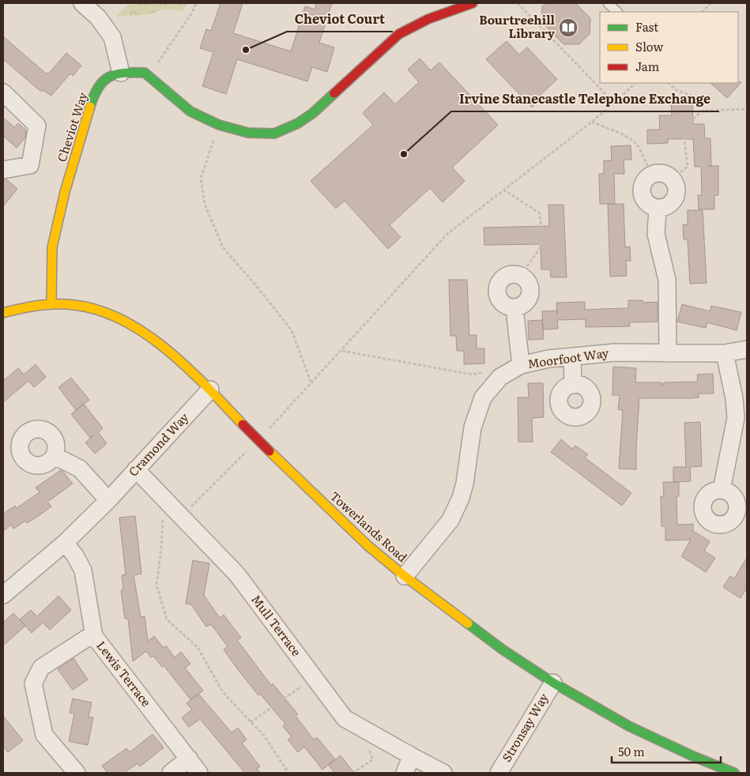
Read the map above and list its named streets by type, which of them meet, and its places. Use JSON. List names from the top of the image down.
{
  "streets": {
    "street": [
      "Cheviot Way",
      "Moorfoot Way",
      "Cramond Way",
      "Towerlands Road",
      "Mull Terrace",
      "Lewis Terrace",
      "Stronsay Way"
    ]
  },
  "crossings": [
    ["Cheviot Way", "Towerlands Road"],
    ["Moorfoot Way", "Towerlands Road"],
    ["Cramond Way", "Towerlands Road"],
    ["Cramond Way", "Mull Terrace"],
    ["Cramond Way", "Lewis Terrace"],
    ["Towerlands Road", "Stronsay Way"]
  ],
  "places": {
    "library": ["Bourtreehill Library"],
    "other": ["Cheviot Court", "Irvine Stanecastle Telephone Exchange"]
  },
  "legend": ["Fast", "Slow", "Jam"],
  "scale_bar": "50 m"
}
